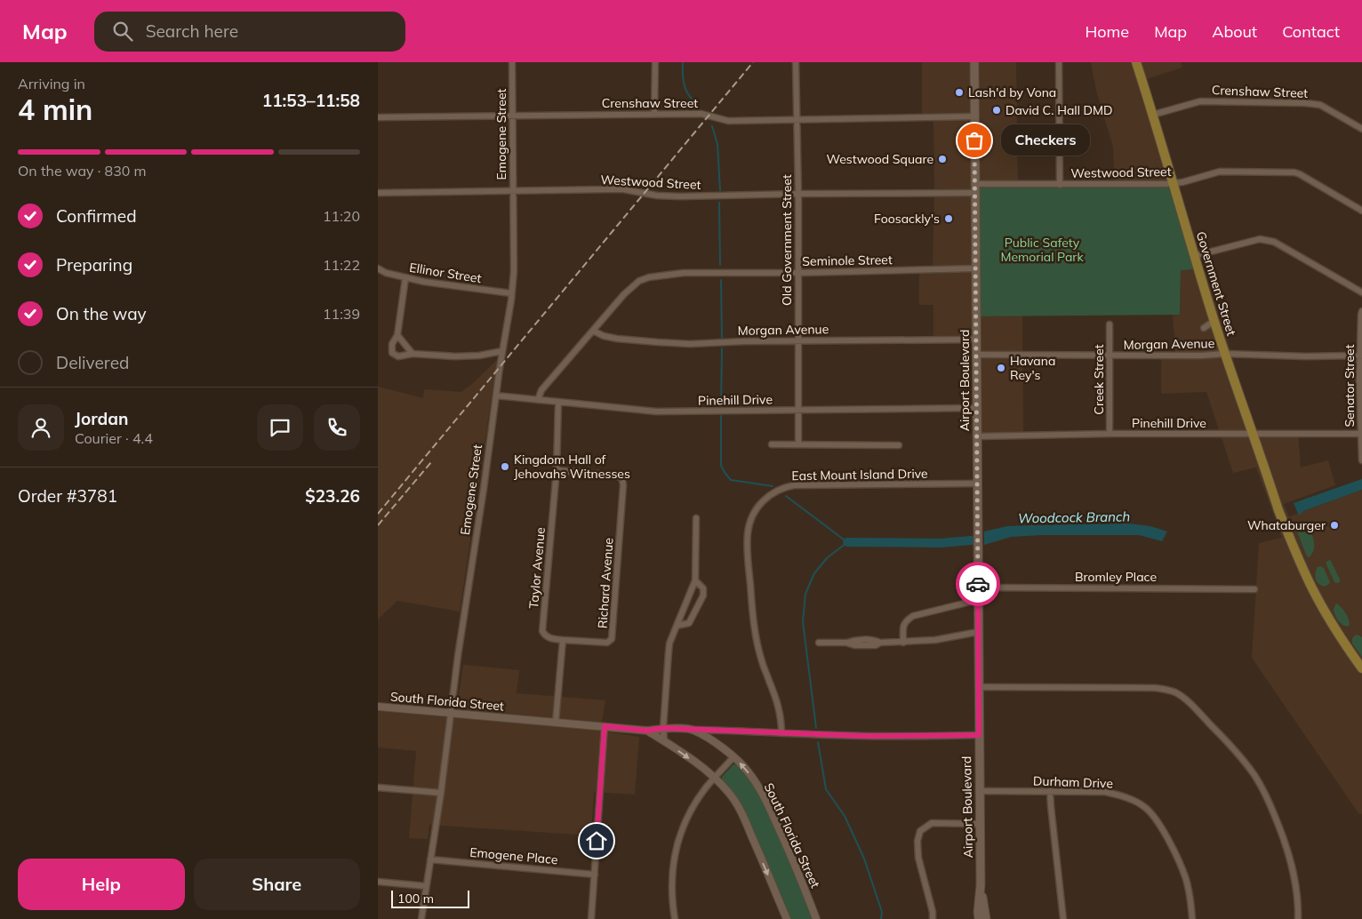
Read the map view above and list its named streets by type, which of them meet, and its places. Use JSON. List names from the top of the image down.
{
  "streets": {
    "main road": ["Government Street", "Airport Boulevard"],
    "street": [
      "Crenshaw Street",
      "Emogene Street",
      "Westwood Street",
      "Old Government Street",
      "Seminole Street",
      "Ellinor Street",
      "Morgan Avenue",
      "Creek Street",
      "Senator Street",
      "Pinehill Drive",
      "East Mount Island Drive",
      "Taylor Avenue",
      "Bromley Place",
      "Richard Avenue",
      "South Florida Street",
      "Durham Drive",
      "Emogene Place"
    ]
  },
  "crossings": [
    ["Crenshaw Street", "Emogene Street"],
    ["Crenshaw Street", "Old Government Street"],
    ["Crenshaw Street", "Government Street"],
    ["Crenshaw Street", "Airport Boulevard"],
    ["Emogene Street", "Westwood Street"],
    ["Emogene Street", "Ellinor Street"],
    ["Emogene Street", "Pinehill Drive"],
    ["Emogene Street", "South Florida Street"],
    ["Emogene Street", "Emogene Place"],
    ["Westwood Street", "Old Government Street"],
    ["Westwood Street", "Government Street"],
    ["Westwood Street", "Airport Boulevard"],
    ["Old Government Street", "Seminole Street"],
    ["Old Government Street", "Morgan Avenue"],
    ["Old Government Street", "Pinehill Drive"],
    ["Seminole Street", "Morgan Avenue"],
    ["Seminole Street", "Airport Boulevard"],
    ["Government Street", "Morgan Avenue"],
    ["Government Street", "Pinehill Drive"],
    ["Morgan Avenue", "Creek Street"],
    ["Morgan Avenue", "Airport Boulevard"],
    ["Morgan Avenue", "Senator Street"],
    ["Creek Street", "Pinehill Drive"],
    ["Airport Boulevard", "Pinehill Drive"],
    ["Airport Boulevard", "East Mount Island Drive"],
    ["Airport Boulevard", "Bromley Place"],
    ["Airport Boulevard", "Durham Drive"],
    ["Senator Street", "Pinehill Drive"],
    ["Pinehill Drive", "Taylor Avenue"],
    ["Taylor Avenue", "Richard Avenue"]
  ],
  "water": ["Woodcock Branch"],
  "parks": ["Public Safety Memorial Park"],
  "places": [
    "Lash'd by Vona",
    "David C. Hall DMD",
    "Checkers",
    "Westwood Square",
    "Foosackly's",
    "Havana Rey's",
    "Kingdom Hall of Jehovahs Witnesses",
    "Whataburger"
  ],
  "scale_bar": "100 m",
  "page": {
    "header": "Map",
    "search": "Search here",
    "nav": [
      "Home",
      "Map",
      "About",
      "Contact"
    ],
    "heading": ["4 min", "Arriving in", "11:53–11:58"],
    "panel": [
      "Jordan",
      "Courier · 4.4",
      "Order #3781",
      "$23.26"
    ],
    "bubble": "Checkers",
    "bar": "On the way · 830 m",
    "list": [
      ["Confirmed", "11:20"],
      ["Preparing", "11:22"],
      ["On the way", "11:39"],
      "Delivered"
    ],
    "buttons": ["Help", "Share"],
    "scale": "100 m"
  }
}
